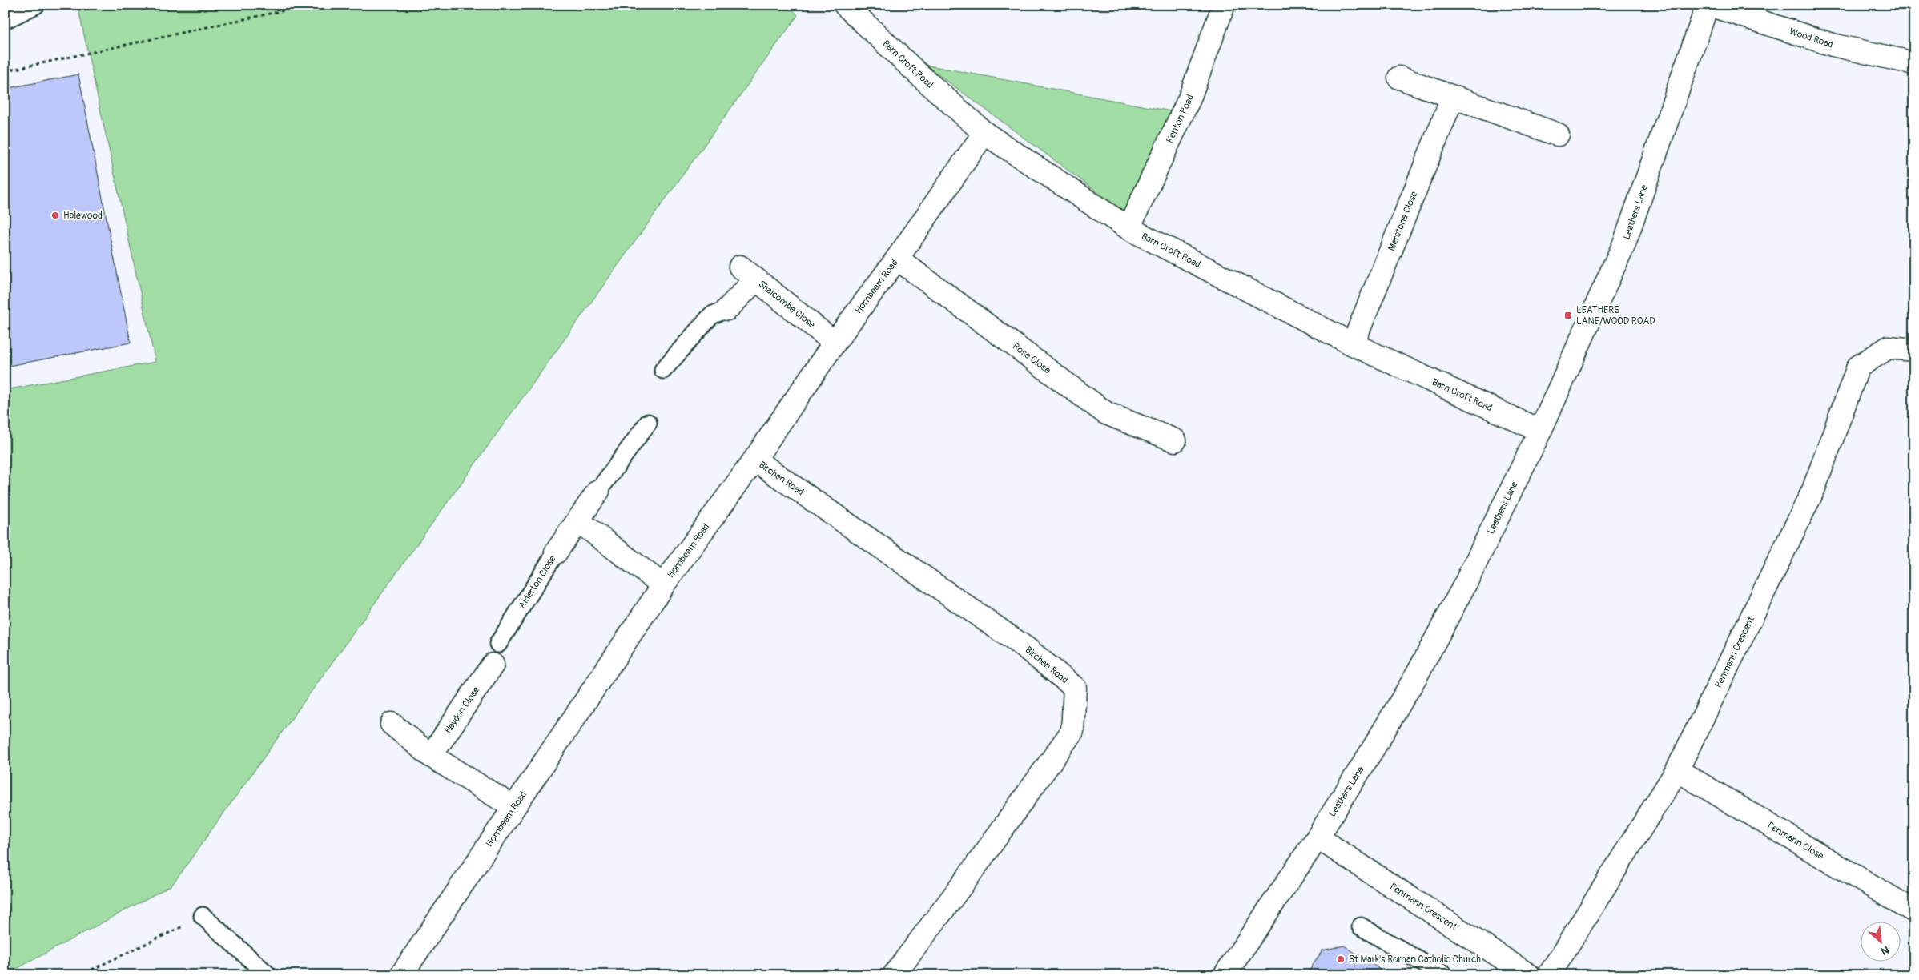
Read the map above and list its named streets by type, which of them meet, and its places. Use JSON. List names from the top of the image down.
{
  "streets": {
    "street": [
      "Wood Road",
      "Barn Croft Road",
      "Kenton Road",
      "Leathers Lane",
      "Merstone Close",
      "Hornbeam Road",
      "Shalcombe Close",
      "Rose Close",
      "Birchen Road",
      "Alderton Close",
      "Penmann Crescent",
      "Heydon Close",
      "Penmann Close"
    ]
  },
  "crossings": [
    ["Wood Road", "Leathers Lane"],
    ["Barn Croft Road", "Kenton Road"],
    ["Barn Croft Road", "Leathers Lane"],
    ["Barn Croft Road", "Merstone Close"],
    ["Barn Croft Road", "Hornbeam Road"],
    ["Leathers Lane", "Penmann Crescent"],
    ["Hornbeam Road", "Shalcombe Close"],
    ["Hornbeam Road", "Rose Close"],
    ["Hornbeam Road", "Birchen Road"],
    ["Alderton Close", "Heydon Close"],
    ["Penmann Crescent", "Penmann Close"]
  ],
  "places": {
    "other": ["Halewood", "St Mark's Roman Catholic Church"],
    "transit": ["LEATHERS LANE/WOOD ROAD"]
  },
  "north": "bottom right"
}
